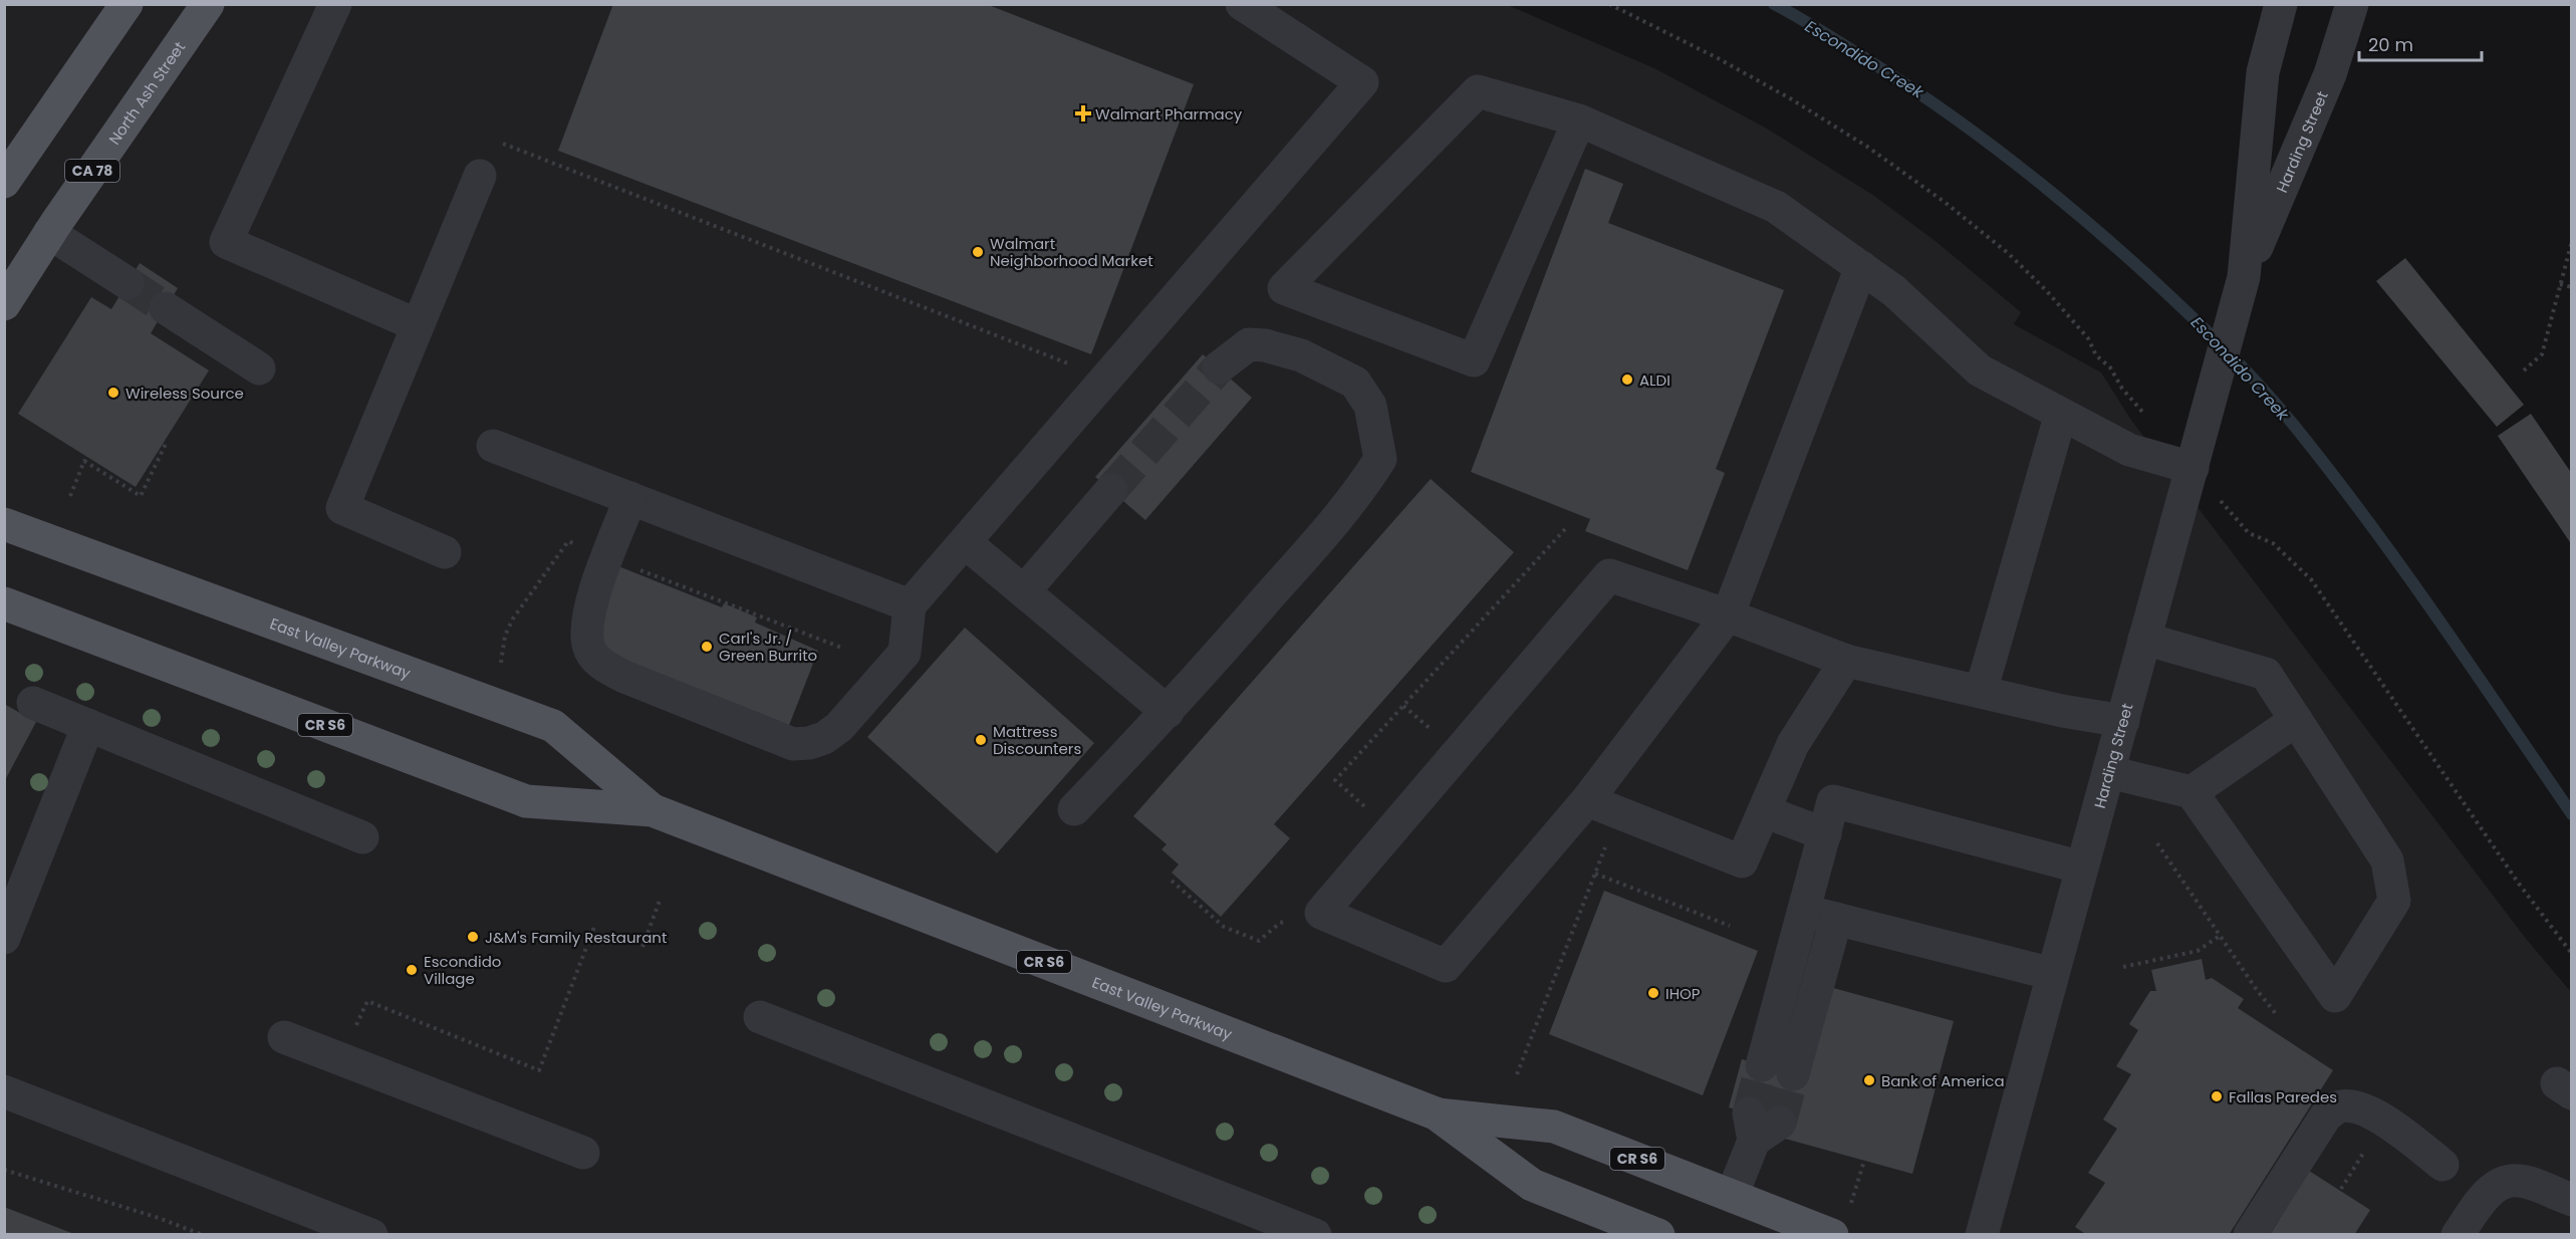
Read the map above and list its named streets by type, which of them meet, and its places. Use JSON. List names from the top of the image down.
{
  "streets": {
    "main road": [
      "North Ash Street",
      "CA 78",
      "East Valley Parkway",
      "CR S6"
    ],
    "street": ["Harding Street"]
  },
  "water": ["Escondido Creek"],
  "places": {
    "health": ["Walmart Pharmacy"],
    "other": [
      "Walmart Neighborhood Market",
      "ALDI",
      "Wireless Source",
      "Carl's Jr. / Green Burrito",
      "Mattress Discounters",
      "J&M's Family Restaurant",
      "Escondido Village",
      "IHOP",
      "Bank of America",
      "Fallas Paredes"
    ]
  },
  "scale_bar": "20 m"
}
